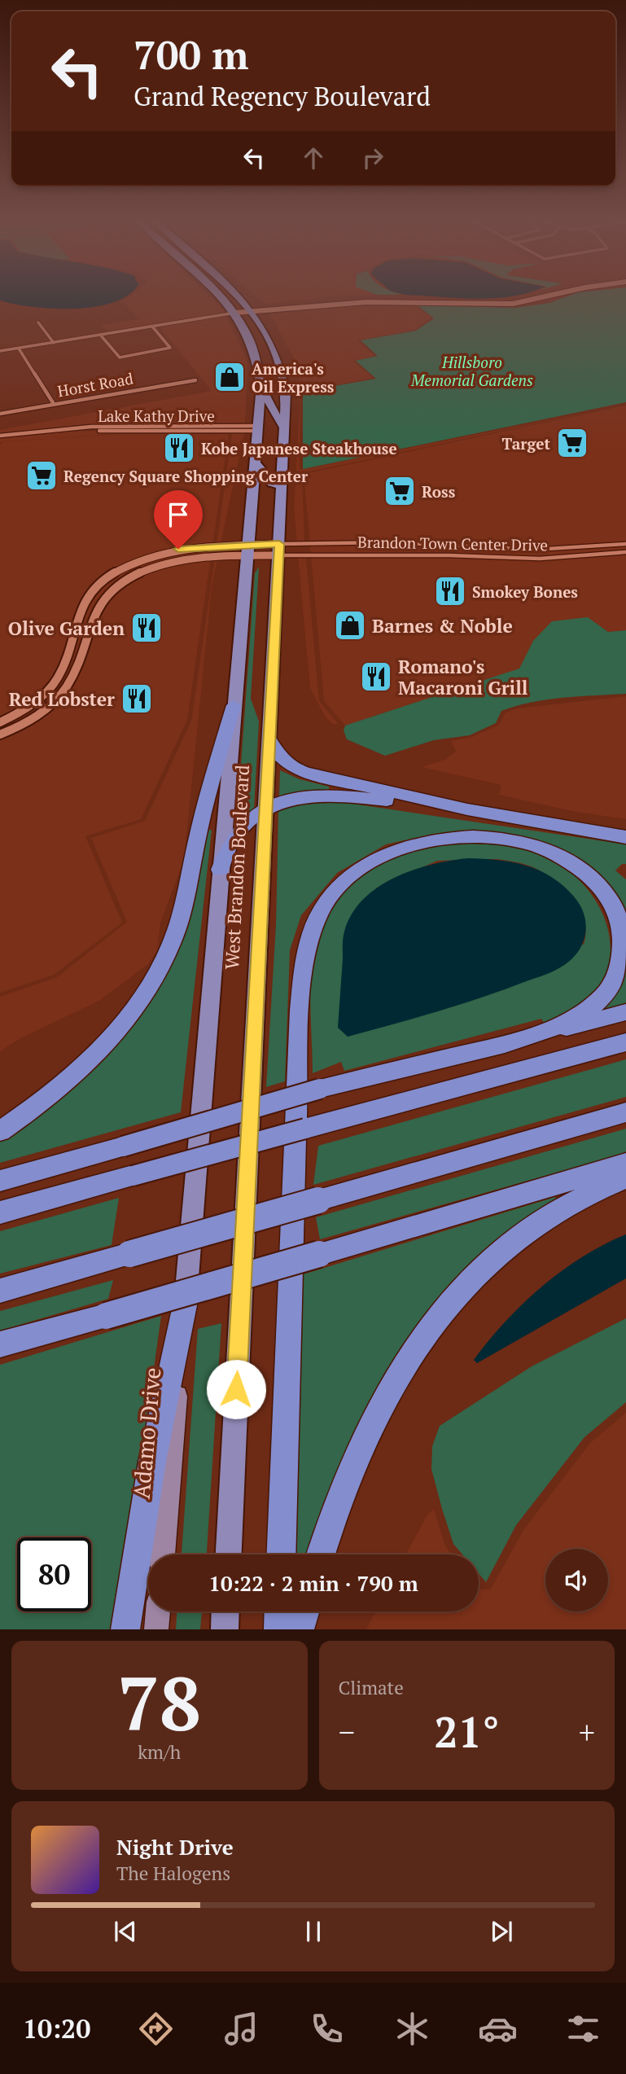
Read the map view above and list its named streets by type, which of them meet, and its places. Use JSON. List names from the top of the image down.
{
  "streets": {
    "highway": ["West Brandon Boulevard"],
    "main road": ["Adamo Drive"],
    "street": ["Horst Road", "Lake Kathy Drive", "Brandon Town Center Drive"]
  },
  "crossings": [
    ["Lake Kathy Drive", "West Brandon Boulevard"],
    ["Brandon Town Center Drive", "West Brandon Boulevard"],
    ["West Brandon Boulevard", "Adamo Drive"]
  ],
  "parks": ["Hillsboro Memorial Gardens"],
  "places": {
    "shop": ["America's Oil Express", "Barnes & Noble"],
    "supermarket": ["Target", "Regency Square Shopping Center", "Ross"],
    "restaurant": [
      "Kobe Japanese Steakhouse",
      "Smokey Bones",
      "Olive Garden",
      "Romano's Macaroni Grill",
      "Red Lobster"
    ]
  },
  "page": {
    "turn": ["700 m", "Grand Regency Boulevard"],
    "limit": "80",
    "trip": "10:22 · 2 min · 790 m",
    "tile": [
      ["78", "km/h"],
      "Climate"
    ],
    "heat": ["−", "21°", "+"],
    "song": ["Night Drive", "The Halogens"],
    "tabs": "10:20"
  }
}
